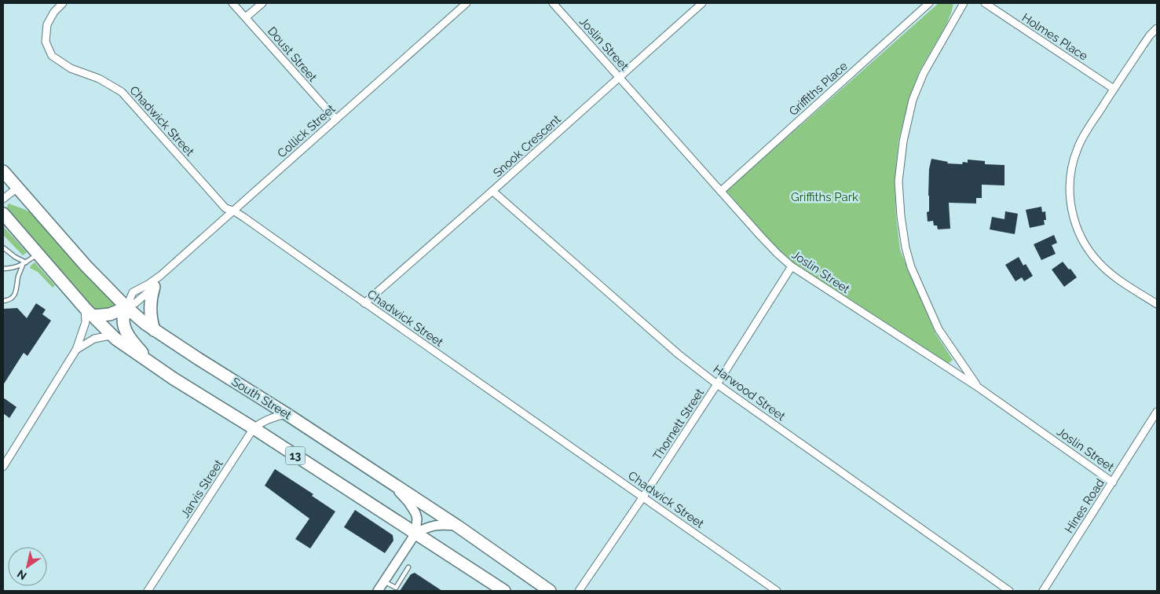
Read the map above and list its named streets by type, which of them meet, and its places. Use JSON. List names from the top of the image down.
{
  "streets": {
    "main road": ["South Street", "13"],
    "street": [
      "Holmes Place",
      "Joslin Street",
      "Doust Street",
      "Griffiths Place",
      "Chadwick Street",
      "Collick Street",
      "Snook Crescent",
      "Harwood Street",
      "Thornett Street",
      "Jarvis Street",
      "Hines Road"
    ]
  },
  "crossings": [
    ["Joslin Street", "Griffiths Place"],
    ["Joslin Street", "Snook Crescent"],
    ["Joslin Street", "Thornett Street"],
    ["Joslin Street", "Hines Road"],
    ["Doust Street", "Collick Street"],
    ["Chadwick Street", "Collick Street"],
    ["Chadwick Street", "Snook Crescent"],
    ["Chadwick Street", "Thornett Street"],
    ["Collick Street", "South Street"],
    ["Snook Crescent", "Harwood Street"],
    ["Harwood Street", "Thornett Street"],
    ["South Street", "Jarvis Street"],
    ["13", "Jarvis Street"]
  ],
  "parks": ["Griffiths Park"],
  "north": "bottom left"
}
